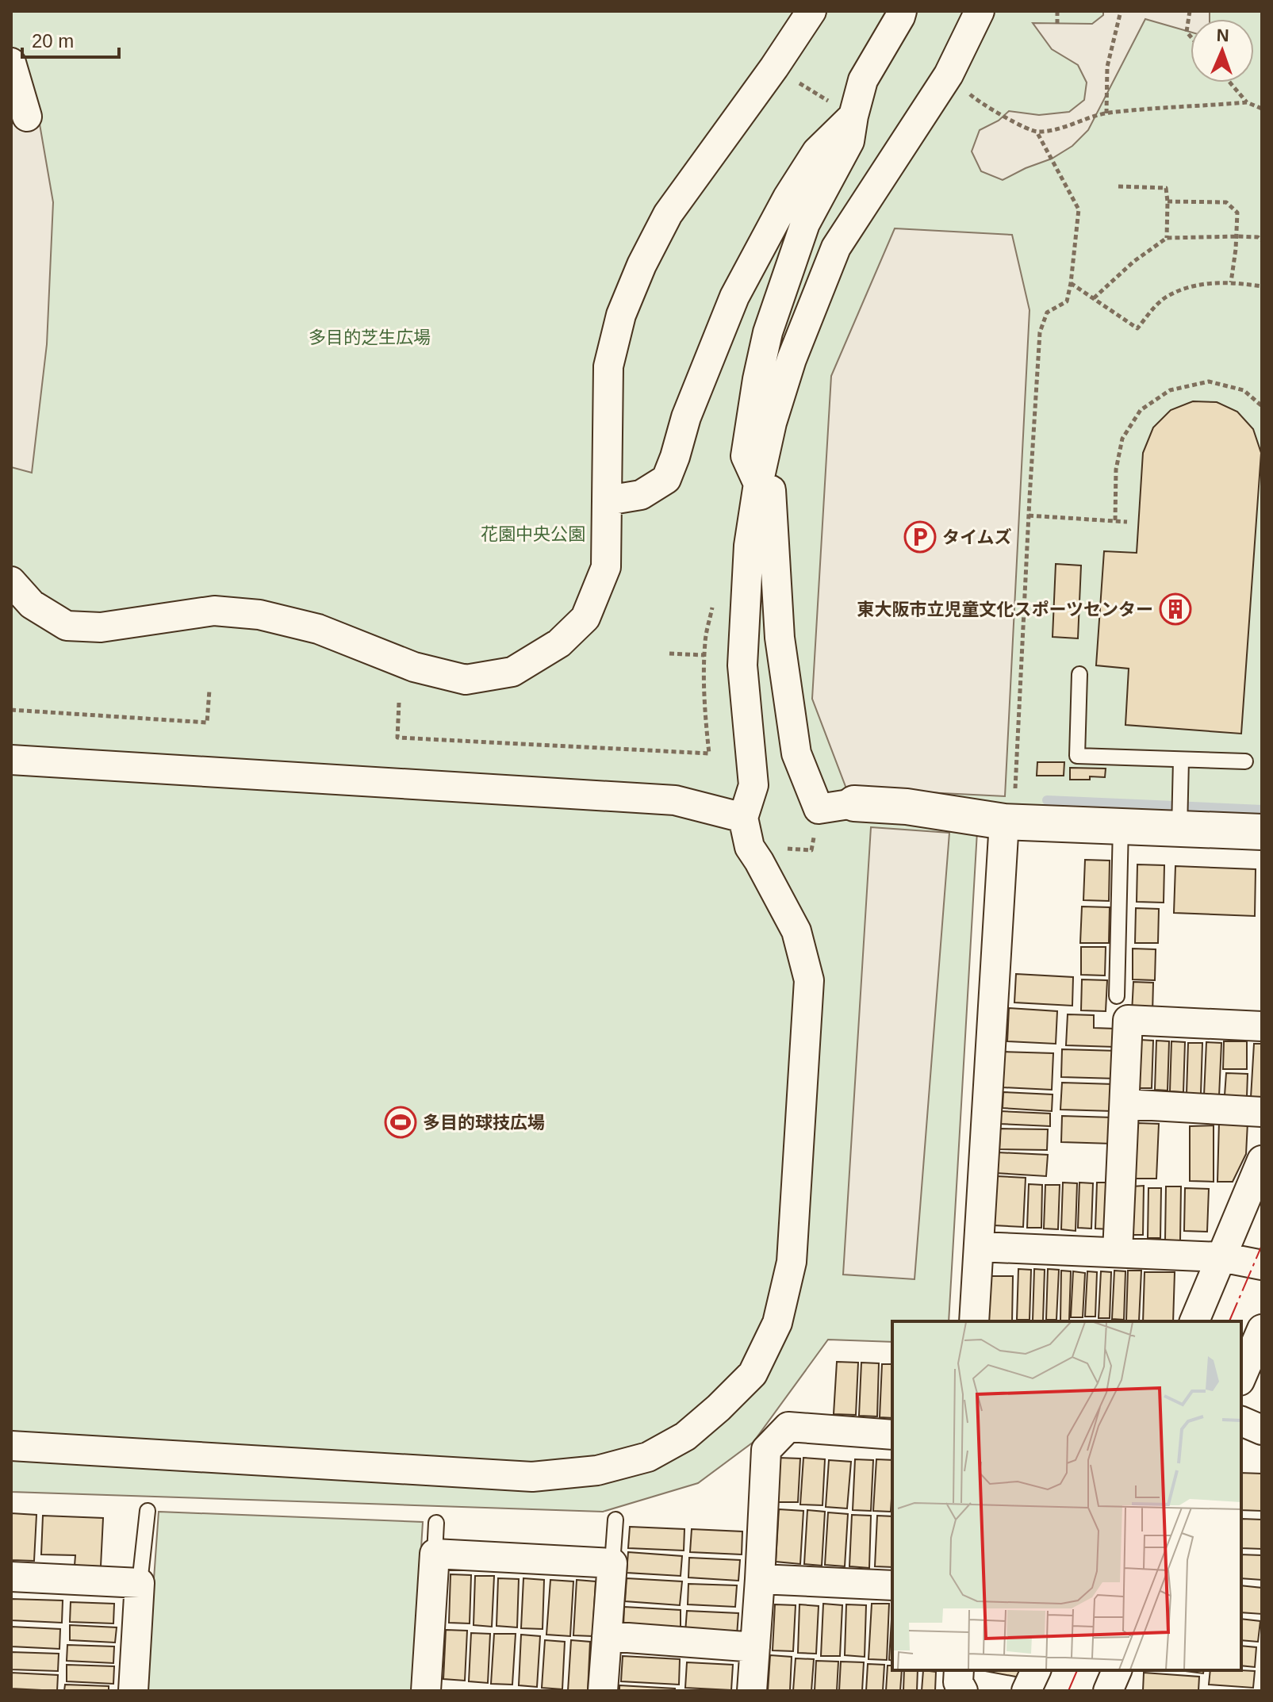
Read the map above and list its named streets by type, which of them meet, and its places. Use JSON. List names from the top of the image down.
{
  "parks": ["多目的芝生広場", "花園中央公園"],
  "places": {
    "parking": ["タイムズ"],
    "building": ["東大阪市立児童文化スポーツセンター"],
    "sports": ["多目的球技広場"]
  },
  "scale_bar": "20 m",
  "north": "top"
}
